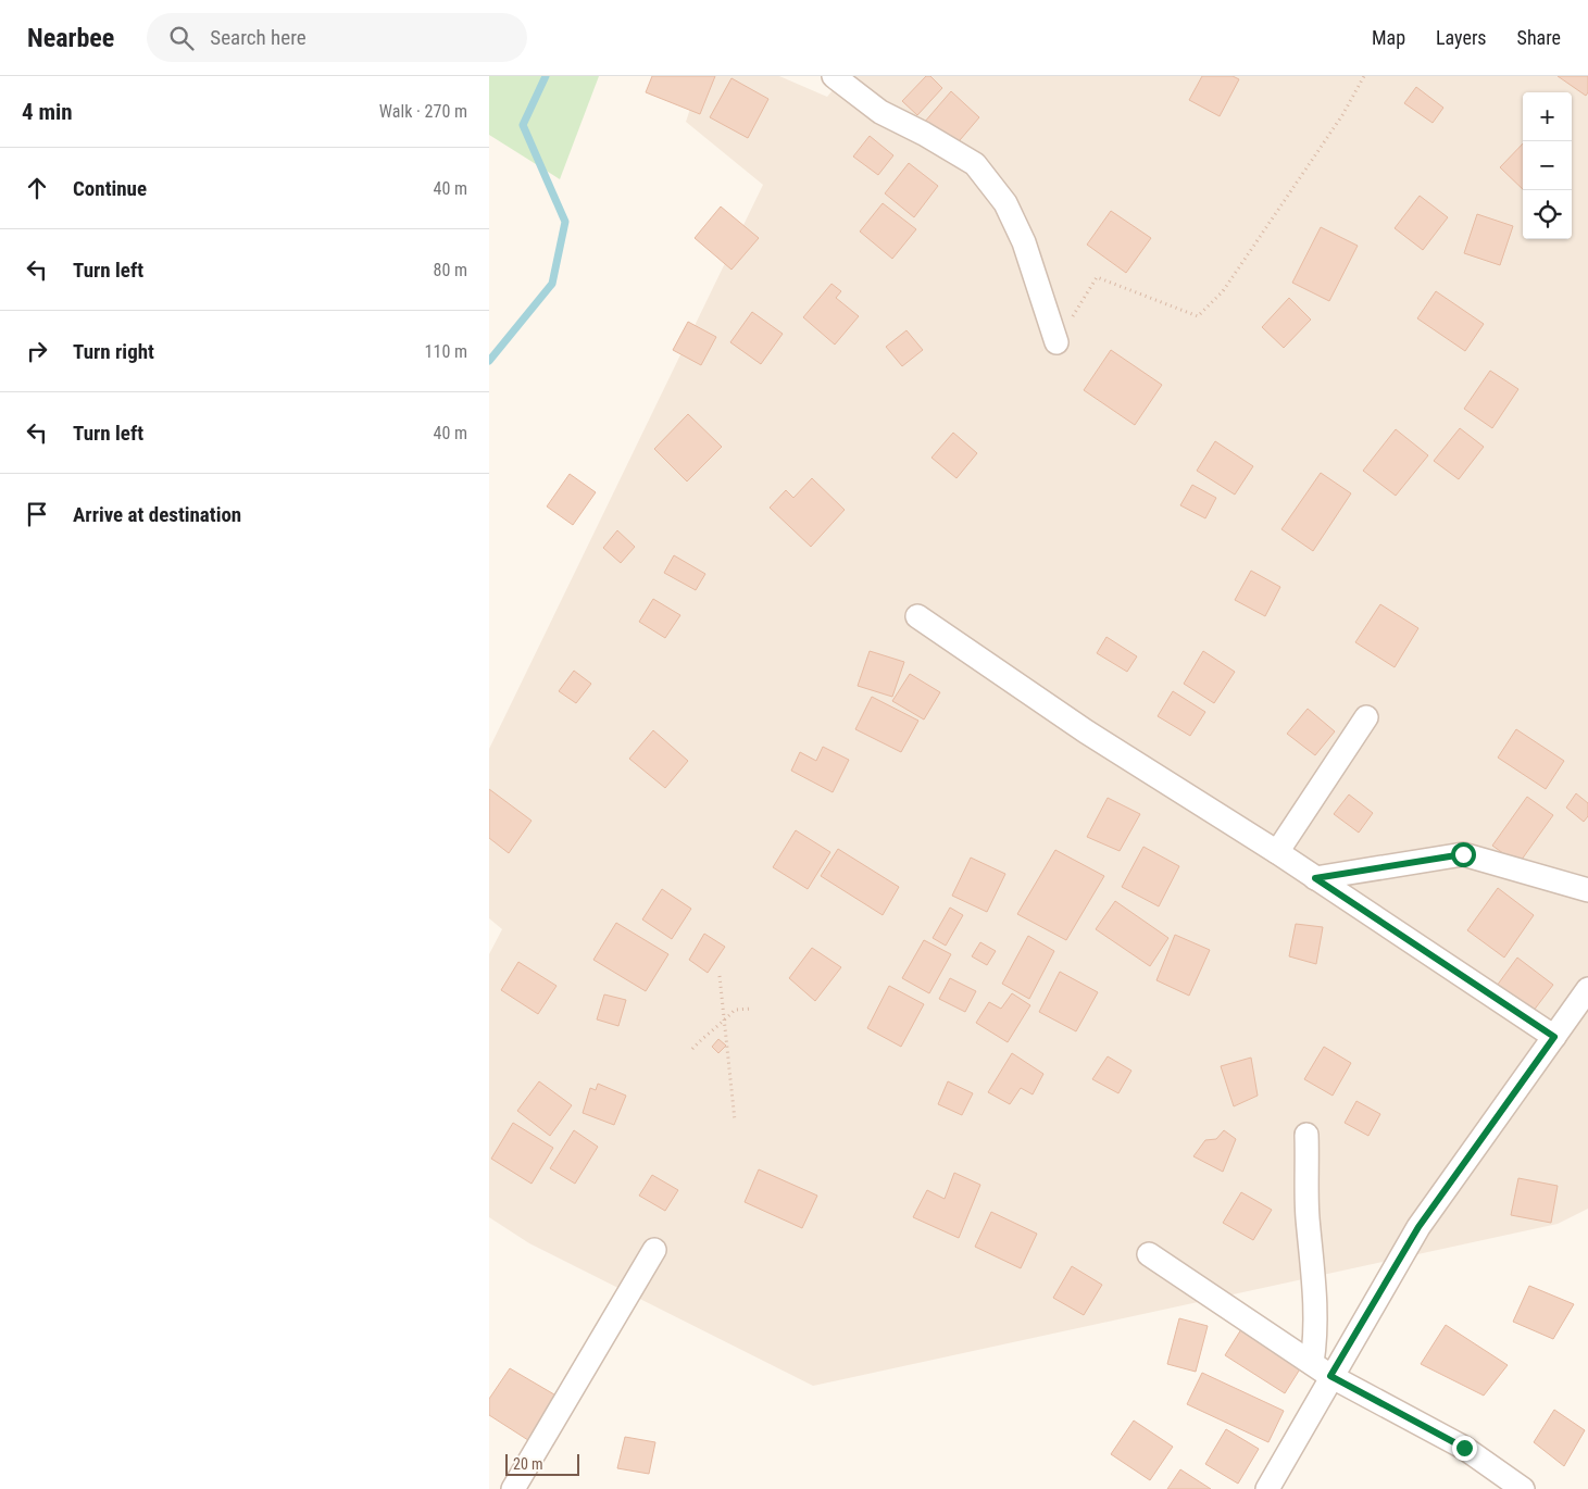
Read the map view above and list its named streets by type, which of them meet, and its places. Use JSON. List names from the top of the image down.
{
  "scale_bar": "20 m",
  "page": {
    "header": "Nearbee",
    "search": "Search here",
    "nav": ["Map", "Layers", "Share"],
    "heading": ["4 min", "Walk · 270 m"],
    "map_buttons": ["+", "−"],
    "list": [
      ["Continue", "40 m"],
      ["Turn left", "80 m"],
      ["Turn right", "110 m"],
      ["Turn left", "40 m"],
      "Arrive at destination"
    ],
    "scale": "20 m"
  }
}
